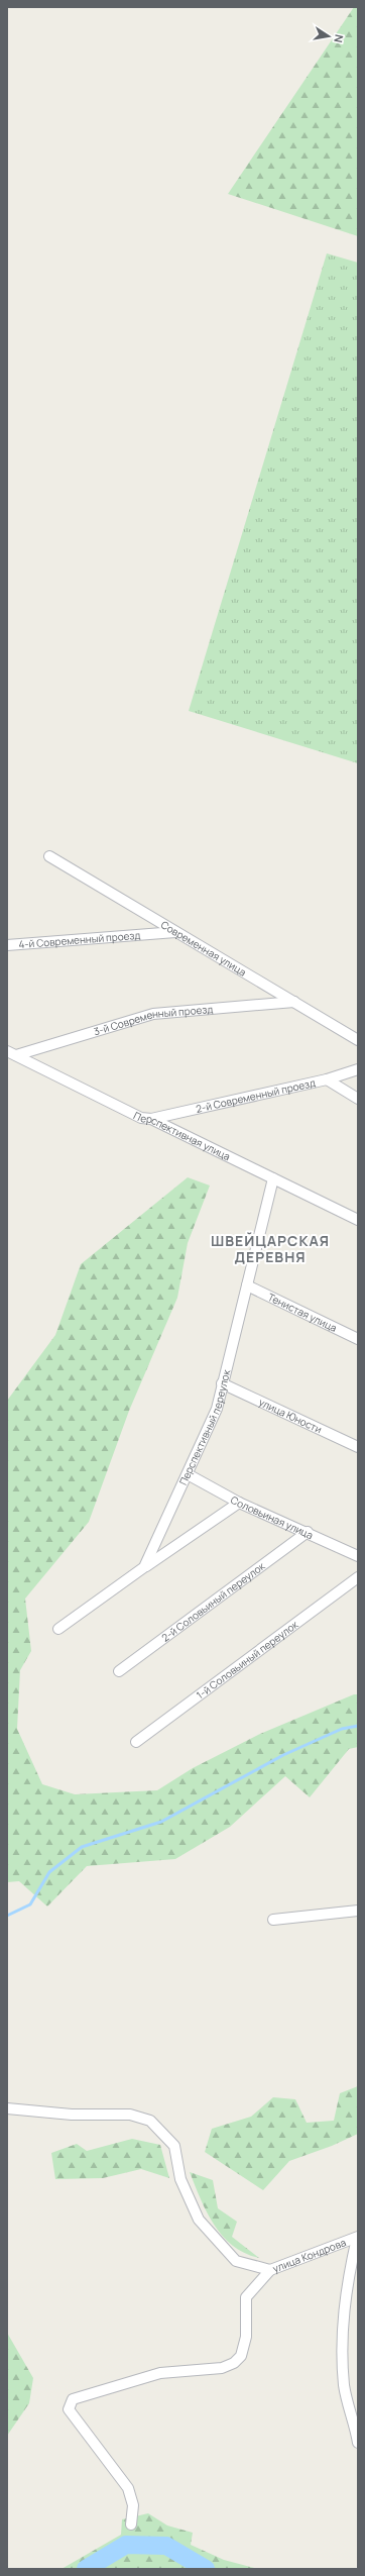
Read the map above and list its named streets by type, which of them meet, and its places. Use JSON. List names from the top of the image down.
{
  "streets": {
    "street": [
      "4-й Современный проезд",
      "Современная улица",
      "3-й Современный проезд",
      "2-й Современный проезд",
      "Перспективная улица",
      "Тенистая улица",
      "улица Юности",
      "Перспективный переулок",
      "Соловьиная улица",
      "2-й Соловьиный переулок",
      "1-й Соловьиный переулок",
      "улица Кондрова"
    ]
  },
  "crossings": [
    ["4-й Современный проезд", "Современная улица"],
    ["Современная улица", "3-й Современный проезд"],
    ["3-й Современный проезд", "Перспективная улица"],
    ["2-й Современный проезд", "Перспективная улица"],
    ["Перспективная улица", "Перспективный переулок"],
    ["Тенистая улица", "Перспективный переулок"],
    ["улица Юности", "Перспективный переулок"],
    ["Перспективный переулок", "Соловьиная улица"],
    ["Соловьиная улица", "2-й Соловьиный переулок"]
  ],
  "districts": ["ШВЕЙЦАРСКАЯ ДЕРЕВНЯ"],
  "north": "right"
}
